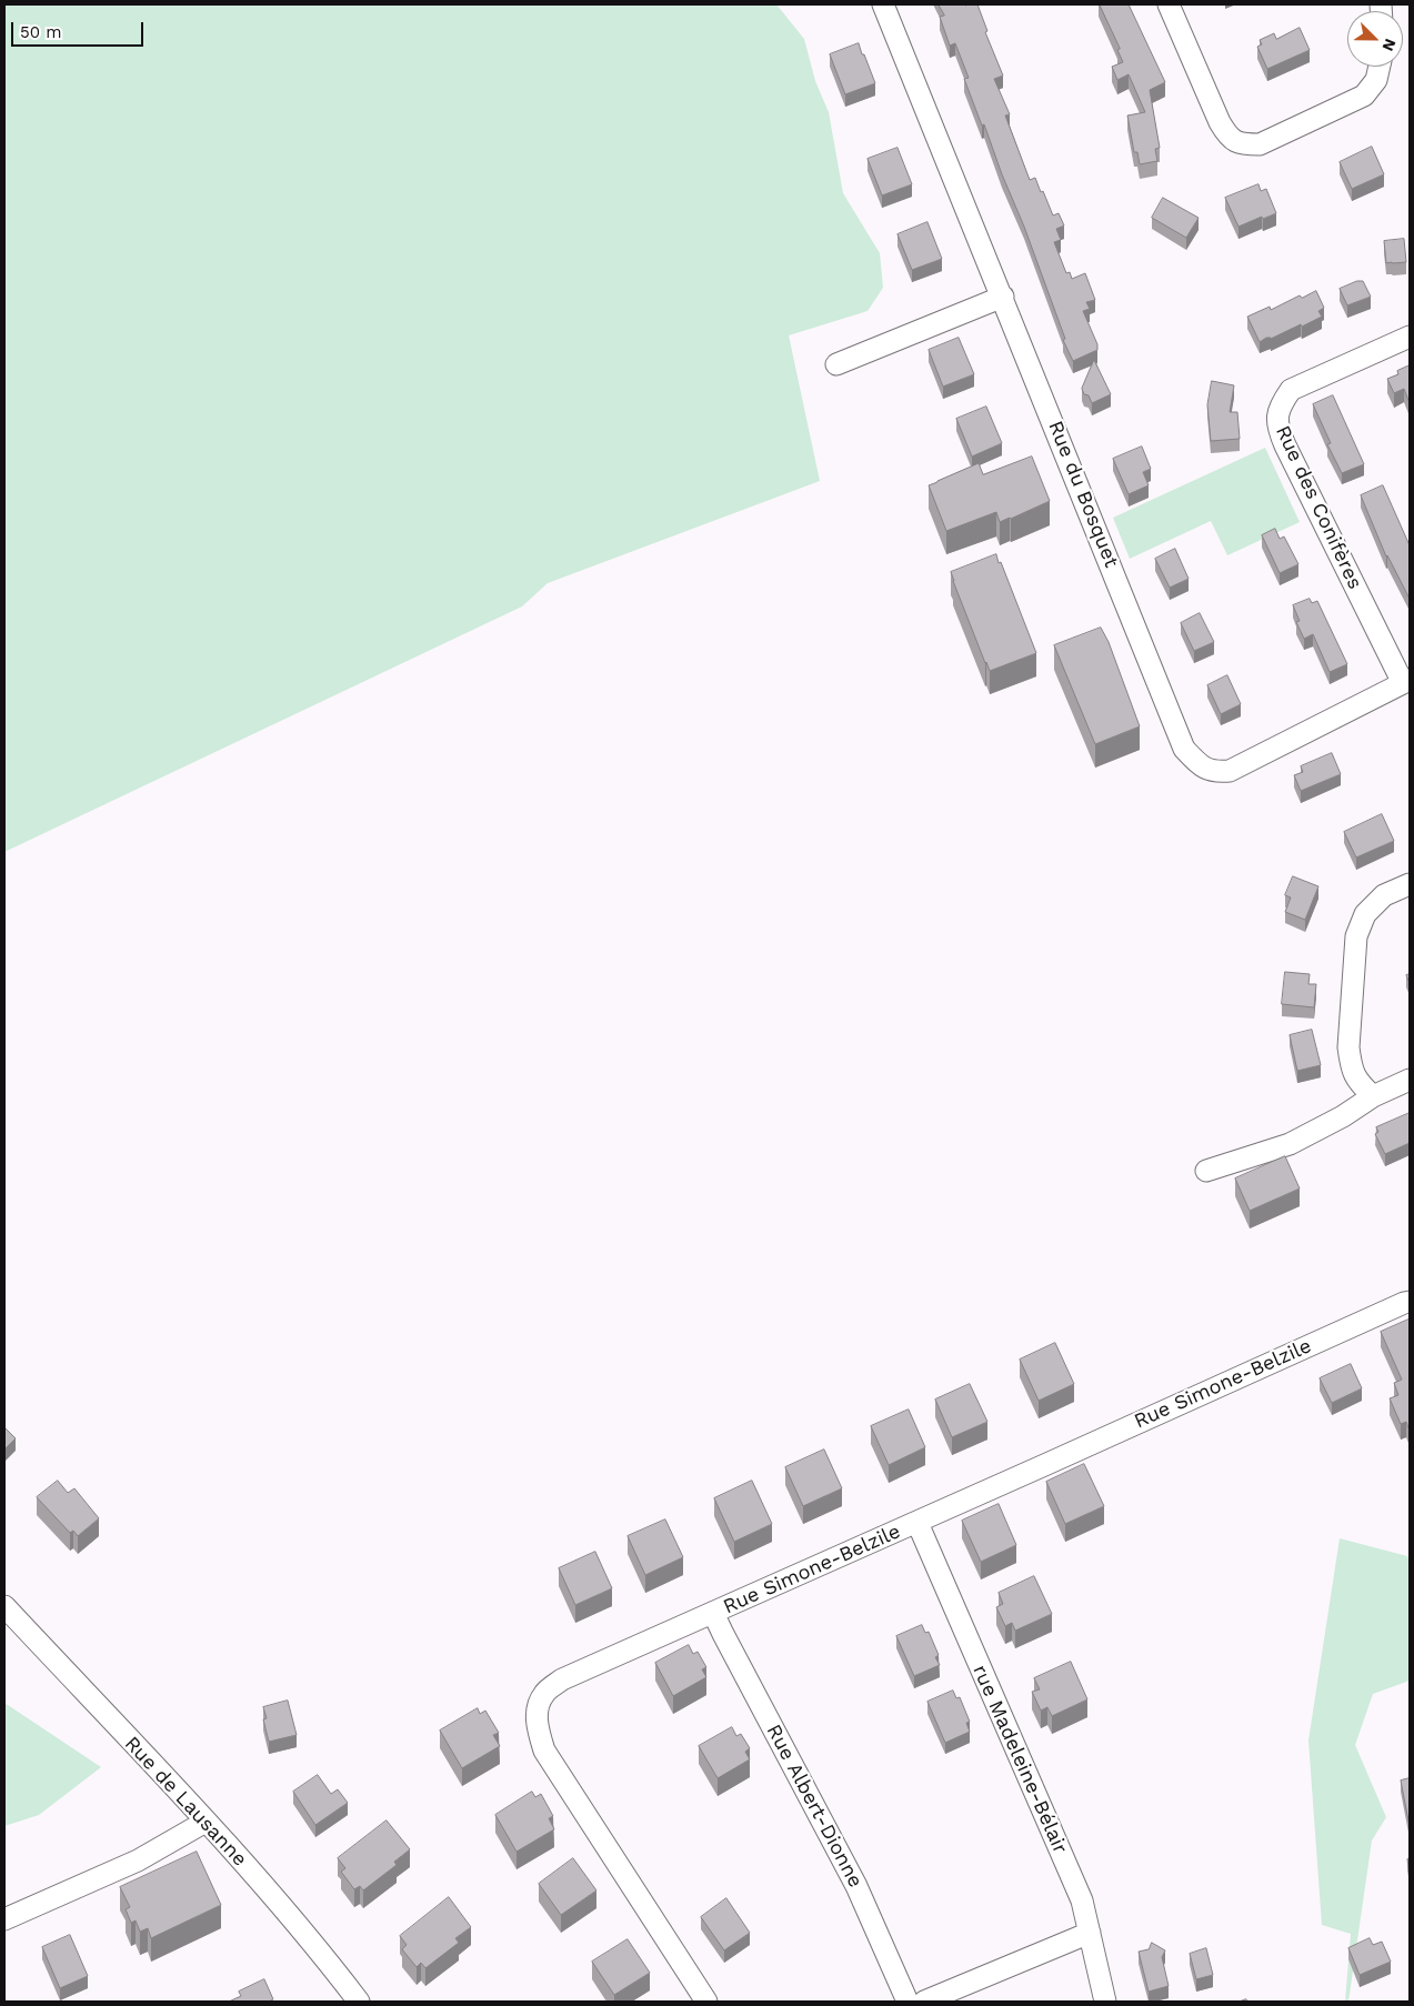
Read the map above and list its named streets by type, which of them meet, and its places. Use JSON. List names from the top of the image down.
{
  "streets": {
    "street": [
      "Rue du Bosquet",
      "Rue des Conifères",
      "Rue Simone-Belzile",
      "rue Madeleine-Bélair",
      "Rue de Lausanne",
      "Rue Albert-Dionne"
    ]
  },
  "crossings": [
    ["Rue du Bosquet", "Rue des Conifères"],
    ["Rue Simone-Belzile", "rue Madeleine-Bélair"],
    ["Rue Simone-Belzile", "Rue Albert-Dionne"]
  ],
  "scale_bar": "50 m",
  "north": "bottom right"
}
